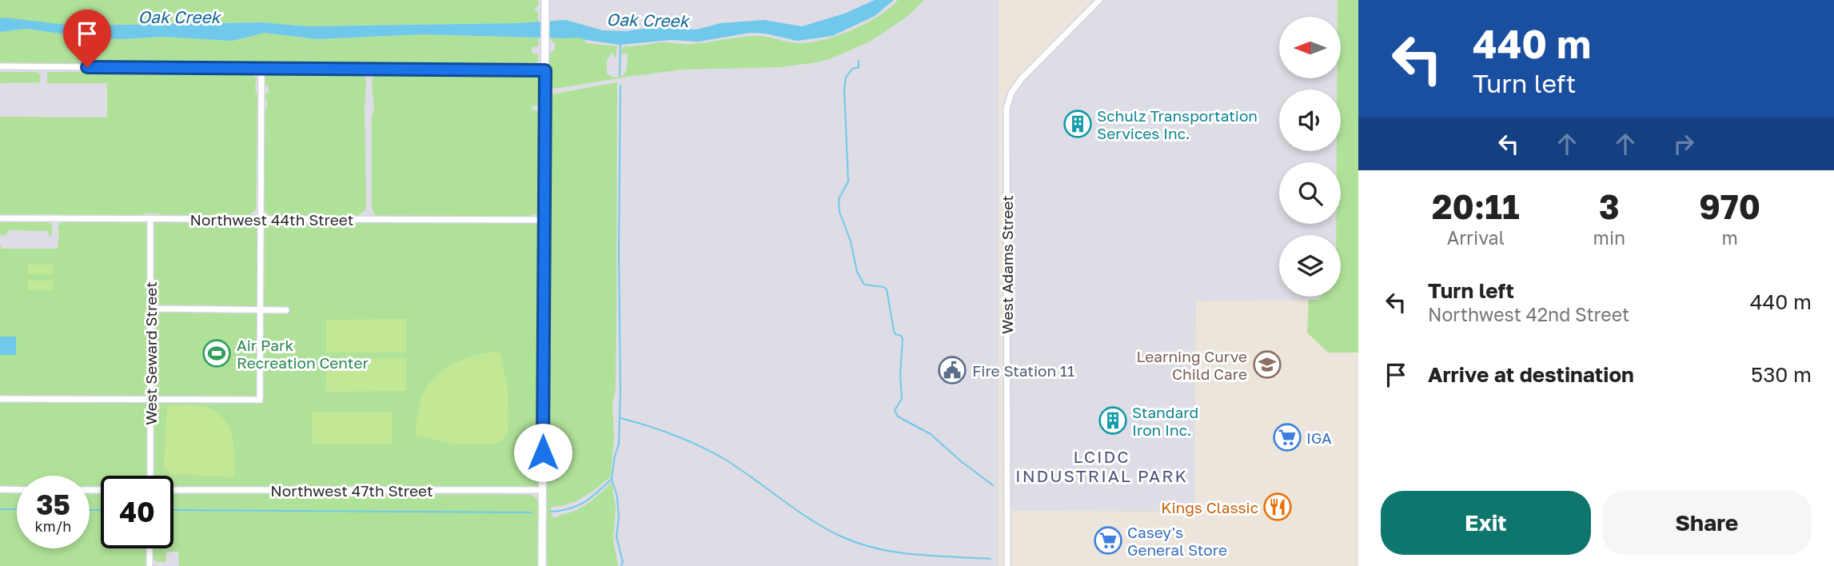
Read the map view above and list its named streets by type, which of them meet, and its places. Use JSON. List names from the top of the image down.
{
  "streets": {
    "street": [
      "Northwest 44th Street",
      "West Adams Street",
      "West Seward Street",
      "Northwest 47th Street"
    ]
  },
  "crossings": [
    ["Northwest 44th Street", "West Seward Street"]
  ],
  "districts": ["LCIDC INDUSTRIAL PARK"],
  "water": ["Oak Creek"],
  "places": {
    "building": ["Schulz Transportation Services Inc.", "Standard Iron Inc."],
    "sports": ["Air Park Recreation Center"],
    "school or university": ["Learning Curve Child Care"],
    "public building": ["Fire Station 11"],
    "supermarket": ["IGA", "Casey's General Store"],
    "restaurant": ["Kings Classic"]
  },
  "north": "left",
  "page": {
    "turn": ["440 m", "Turn left"],
    "eta": [
      "20:11",
      "Arrival",
      "3",
      "min",
      "970",
      "m"
    ],
    "list": [
      {
        "name": "Turn left",
        "note": "Northwest 42nd Street",
        "value": "440 m"
      },
      {
        "name": "Arrive at destination",
        "value": "530 m"
      }
    ],
    "speed": "35 km/h",
    "limit": "40",
    "buttons": ["Exit", "Share"]
  }
}
